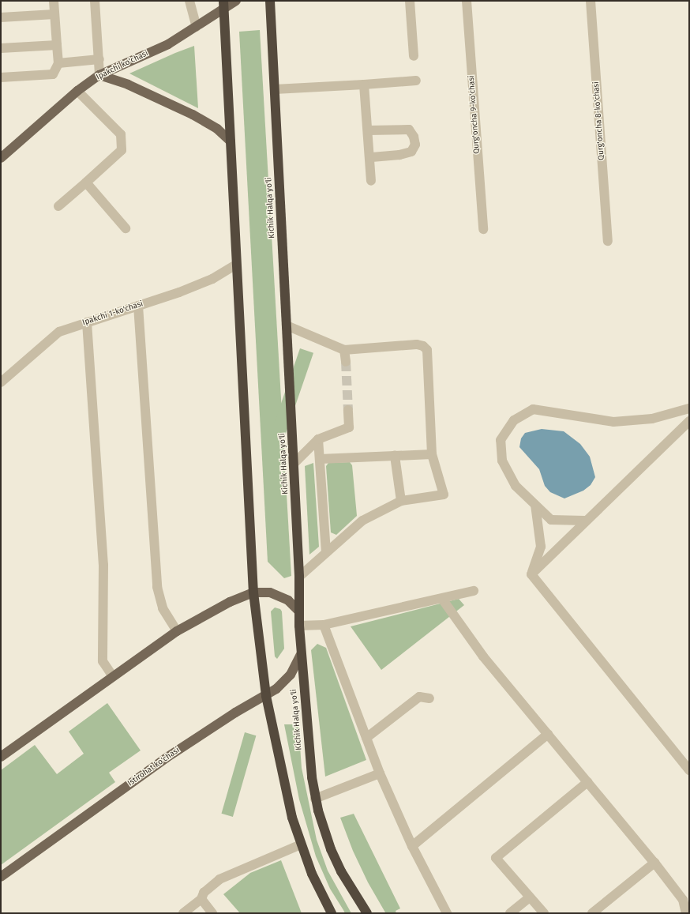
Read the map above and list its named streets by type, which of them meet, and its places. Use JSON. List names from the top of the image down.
{
  "streets": {
    "highway": ["Kichik Halqa yo'li"],
    "main road": ["Ipakchi ko'chasi", "Istirohat ko'chasi"],
    "street": ["Qurg'oncha 9-ko'chasi", "Qurg'oncha 8-ko'chasi", "Ipakchi 1-ko'chasi"]
  },
  "crossings": [
    ["Kichik Halqa yo'li", "Istirohat ko'chasi"]
  ]
}
